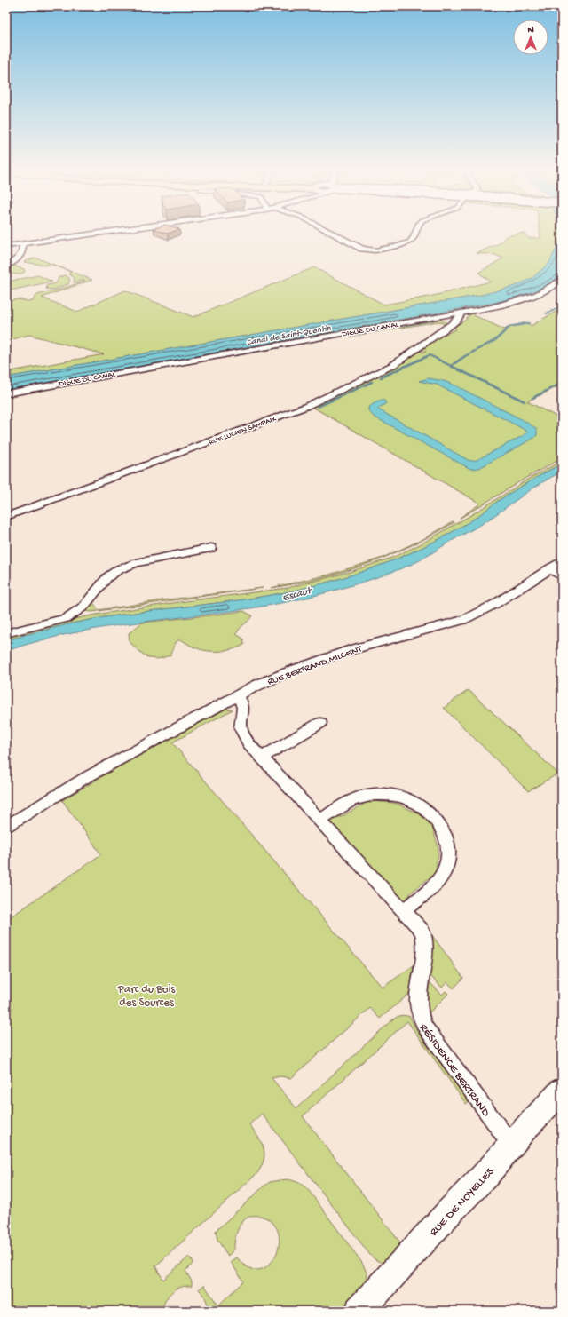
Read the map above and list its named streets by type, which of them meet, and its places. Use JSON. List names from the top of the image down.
{
  "streets": {
    "main road": ["RUE DE NOYELLES"],
    "street": [
      "DIGUE DU CANAL",
      "RUE LUCIEN SAMPAIX",
      "RUE BERTRAND MILCENT",
      "RÉSIDENCE BERTRAND"
    ]
  },
  "crossings": [
    ["DIGUE DU CANAL", "RUE LUCIEN SAMPAIX"],
    ["RUE BERTRAND MILCENT", "RÉSIDENCE BERTRAND"],
    ["RÉSIDENCE BERTRAND", "RUE DE NOYELLES"]
  ],
  "water": ["Canal de Saint-Quentin", "Escaut"],
  "parks": ["Parc du Bois des Sources"],
  "north": "top"
}
